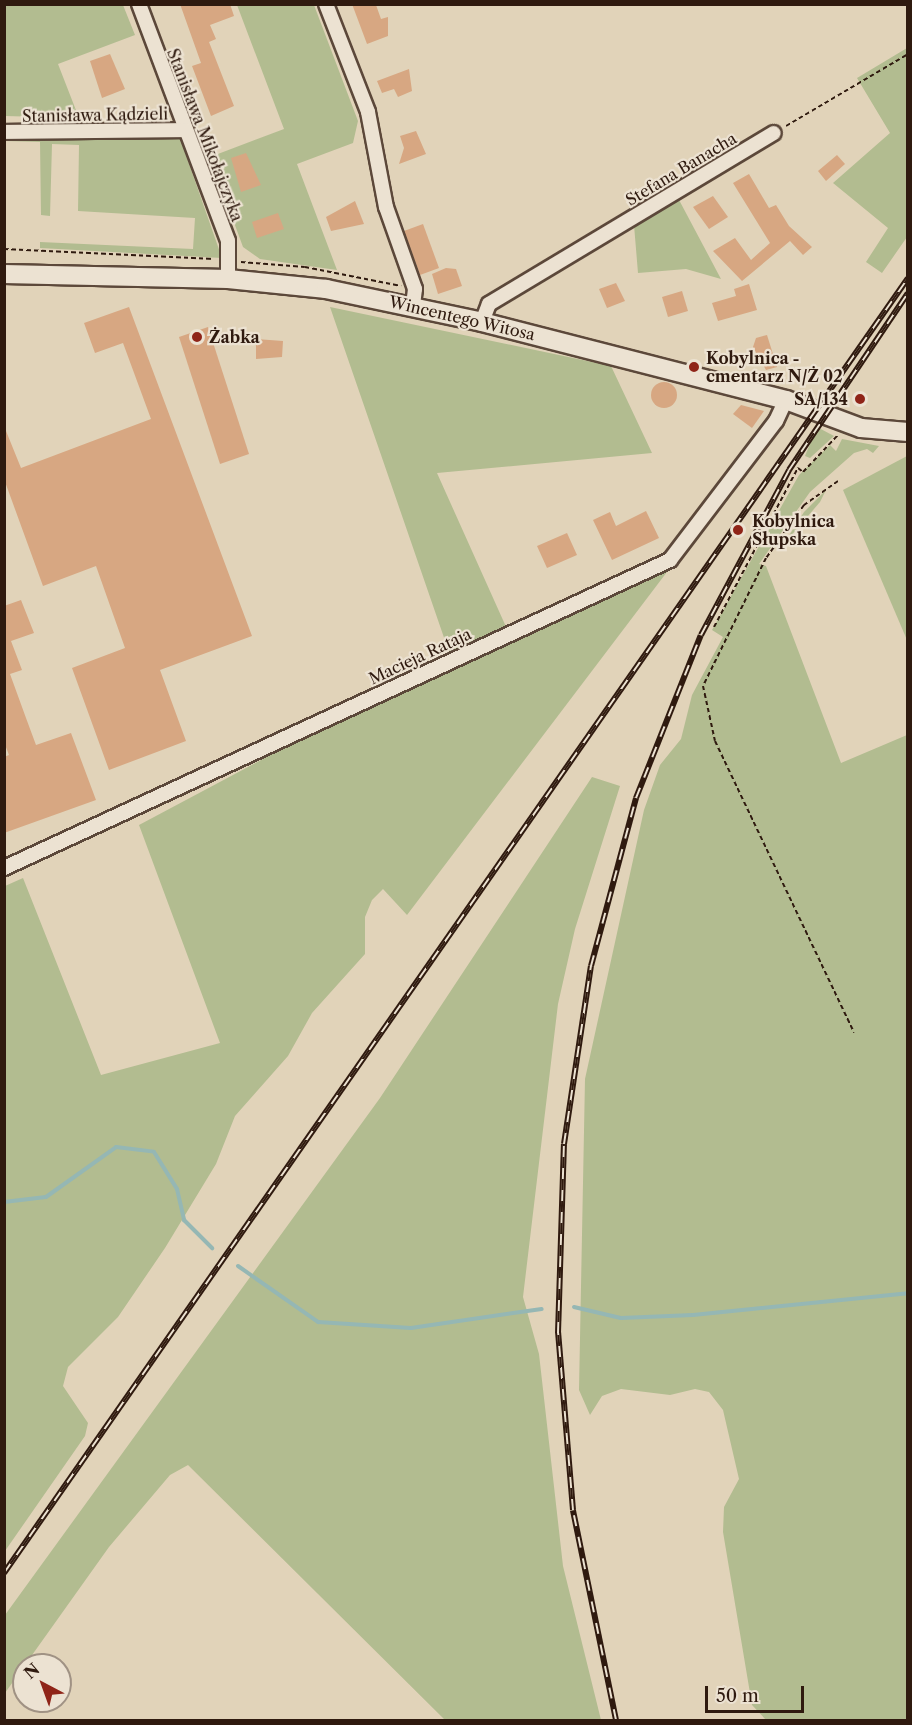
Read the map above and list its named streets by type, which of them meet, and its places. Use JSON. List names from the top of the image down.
{
  "streets": {
    "street": [
      "Stanisława Kądzieli",
      "Stanisława Mikołajczyka",
      "Stefana Banacha",
      "Wincentego Witosa",
      "Macieja Rataja"
    ]
  },
  "crossings": [
    ["Stanisława Kądzieli", "Stanisława Mikołajczyka"],
    ["Stanisława Mikołajczyka", "Wincentego Witosa"],
    ["Stefana Banacha", "Wincentego Witosa"],
    ["Wincentego Witosa", "Macieja Rataja"]
  ],
  "places": [
    "Żabka",
    "Kobylnica - cmentarz N/Ż 02",
    "SA/134",
    "Kobylnica Słupska"
  ],
  "scale_bar": "50 m",
  "north": "top left"
}
